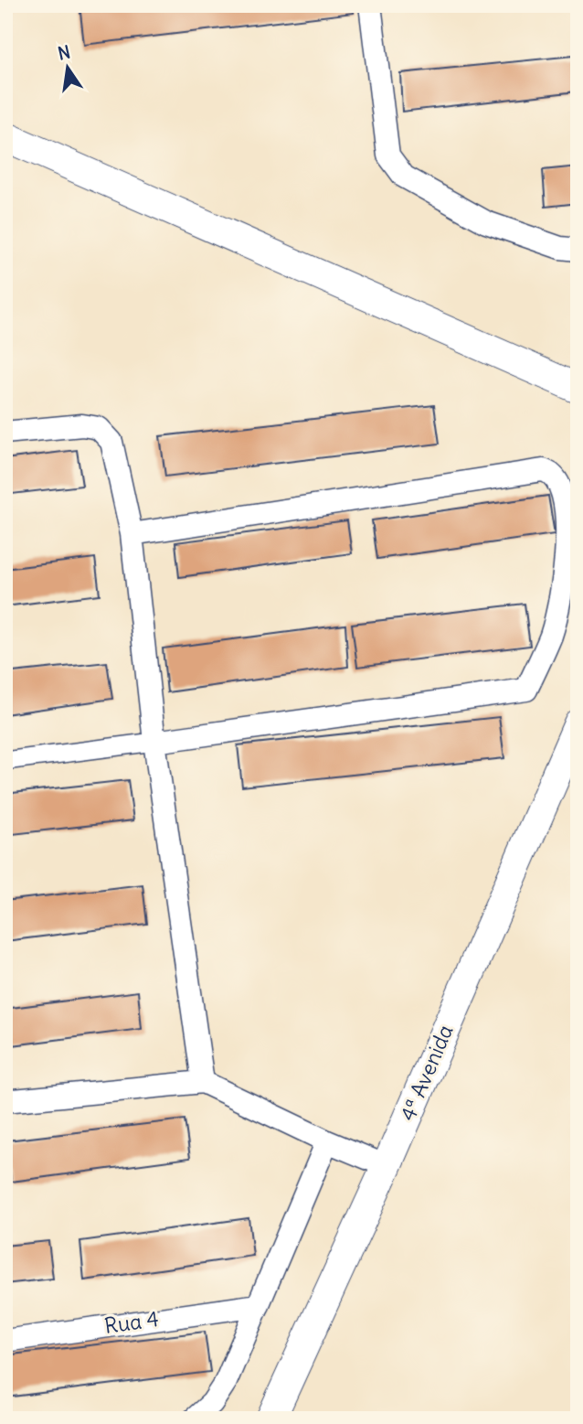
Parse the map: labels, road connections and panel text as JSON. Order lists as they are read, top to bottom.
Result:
{
  "streets": {
    "street": ["4ª Avenida", "Rua 4"]
  },
  "north": "top"
}
